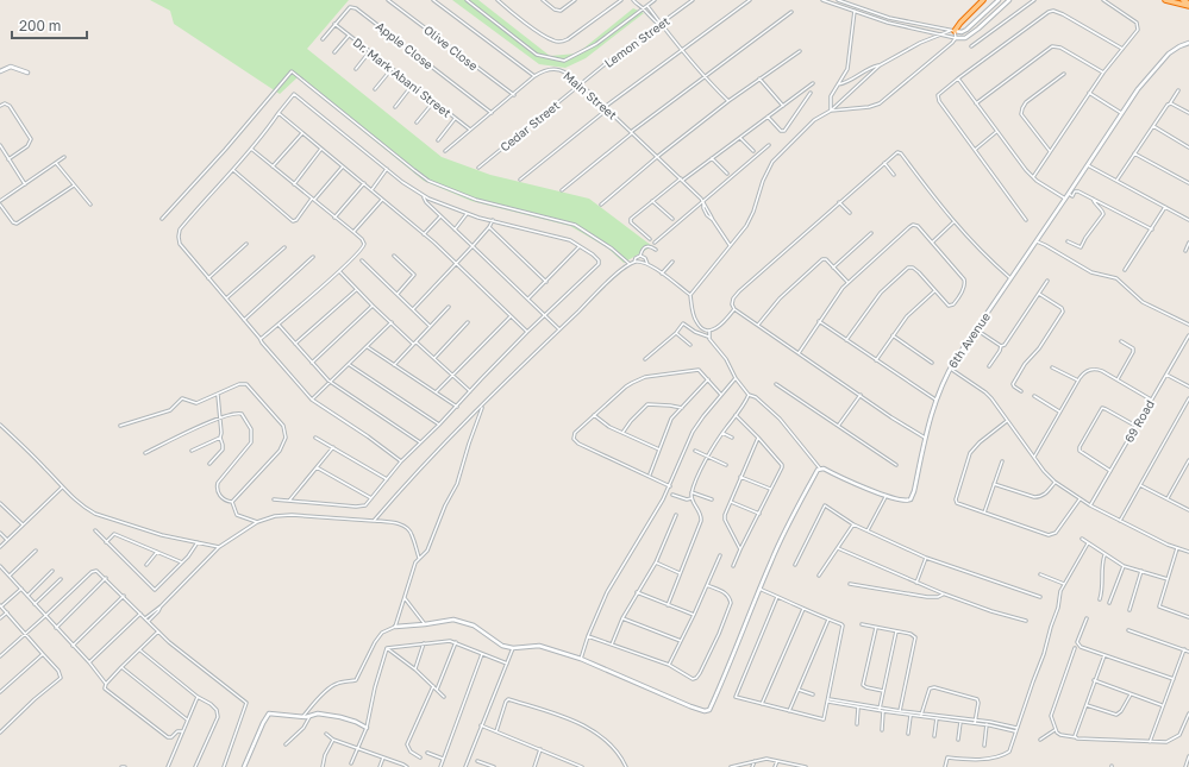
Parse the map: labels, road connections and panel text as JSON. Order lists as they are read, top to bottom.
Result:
{
  "streets": {
    "street": [
      "Lemon Street",
      "Apple Close",
      "Olive Close",
      "Dr. Mark Abani Street",
      "Main Street",
      "Cedar Street",
      "6th Avenue",
      "69 Road"
    ]
  },
  "crossings": [
    ["Lemon Street", "Main Street"],
    ["Lemon Street", "Cedar Street"],
    ["Apple Close", "Dr. Mark Abani Street"],
    ["Apple Close", "Main Street"],
    ["Olive Close", "Main Street"],
    ["Dr. Mark Abani Street", "Main Street"],
    ["Main Street", "Cedar Street"]
  ],
  "scale_bar": "200 m"
}
